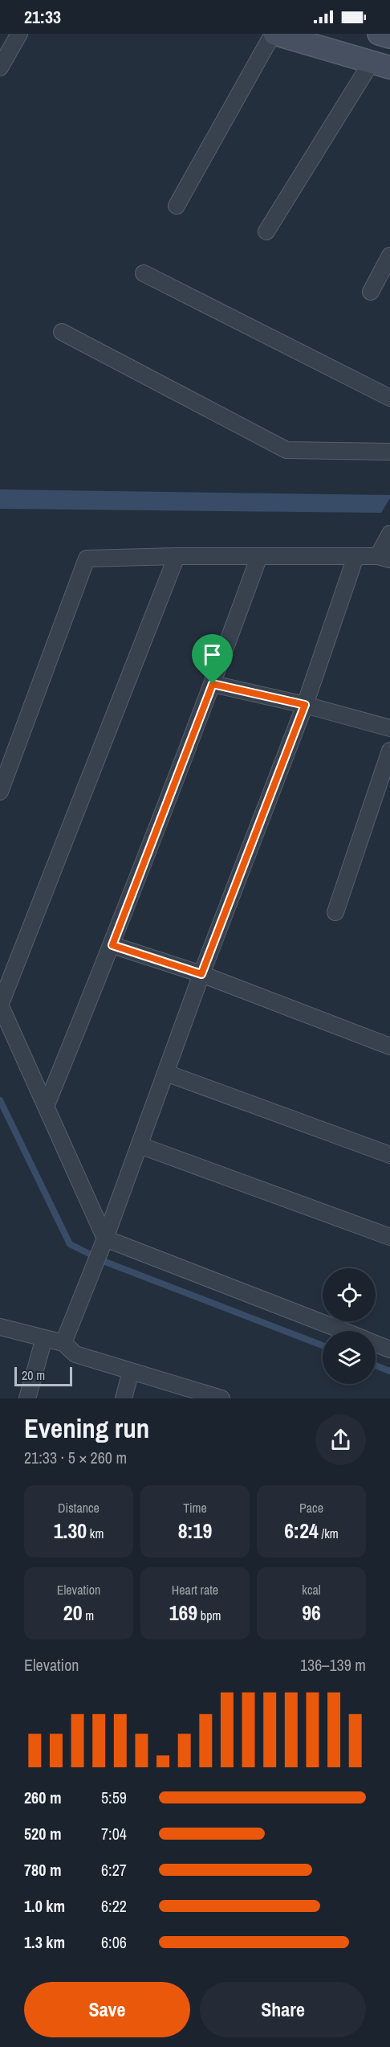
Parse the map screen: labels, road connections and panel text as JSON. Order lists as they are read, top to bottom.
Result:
{
  "scale_bar": "20 m",
  "page": {
    "status": "21:33",
    "scale": "20 m",
    "heading": ["Evening run", "21:33 · 5 × 260 m"],
    "stats": [
      ["Distance", "1.30 km"],
      ["Time", "8:19"],
      ["Pace", "6:24 /km"],
      ["Elevation", "20 m"],
      ["Heart rate", "169 bpm"],
      ["kcal", "96"]
    ],
    "chart": ["Elevation", "136–139 m"],
    "list": [
      {
        "name": "260 m",
        "note": "5:59"
      },
      {
        "name": "520 m",
        "note": "7:04"
      },
      {
        "name": "780 m",
        "note": "6:27"
      },
      {
        "name": "1.0 km",
        "note": "6:22"
      },
      {
        "name": "1.3 km",
        "note": "6:06"
      }
    ],
    "buttons": ["Save", "Share"]
  }
}
